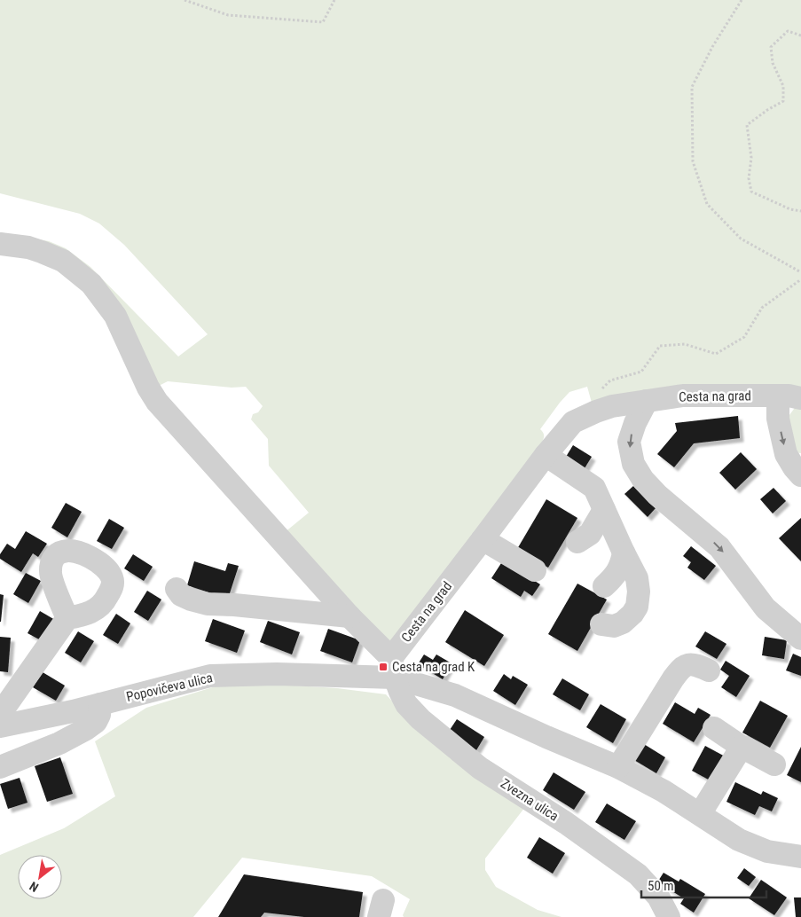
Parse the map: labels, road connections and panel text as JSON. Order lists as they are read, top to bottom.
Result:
{
  "streets": {
    "street": ["Cesta na grad", "Popovičeva ulica", "Zvezna ulica"]
  },
  "crossings": [
    ["Cesta na grad", "Popovičeva ulica"],
    ["Cesta na grad", "Zvezna ulica"],
    ["Popovičeva ulica", "Zvezna ulica"]
  ],
  "places": {
    "transit": ["Cesta na grad K"]
  },
  "scale_bar": "50 m",
  "north": "bottom left"
}
